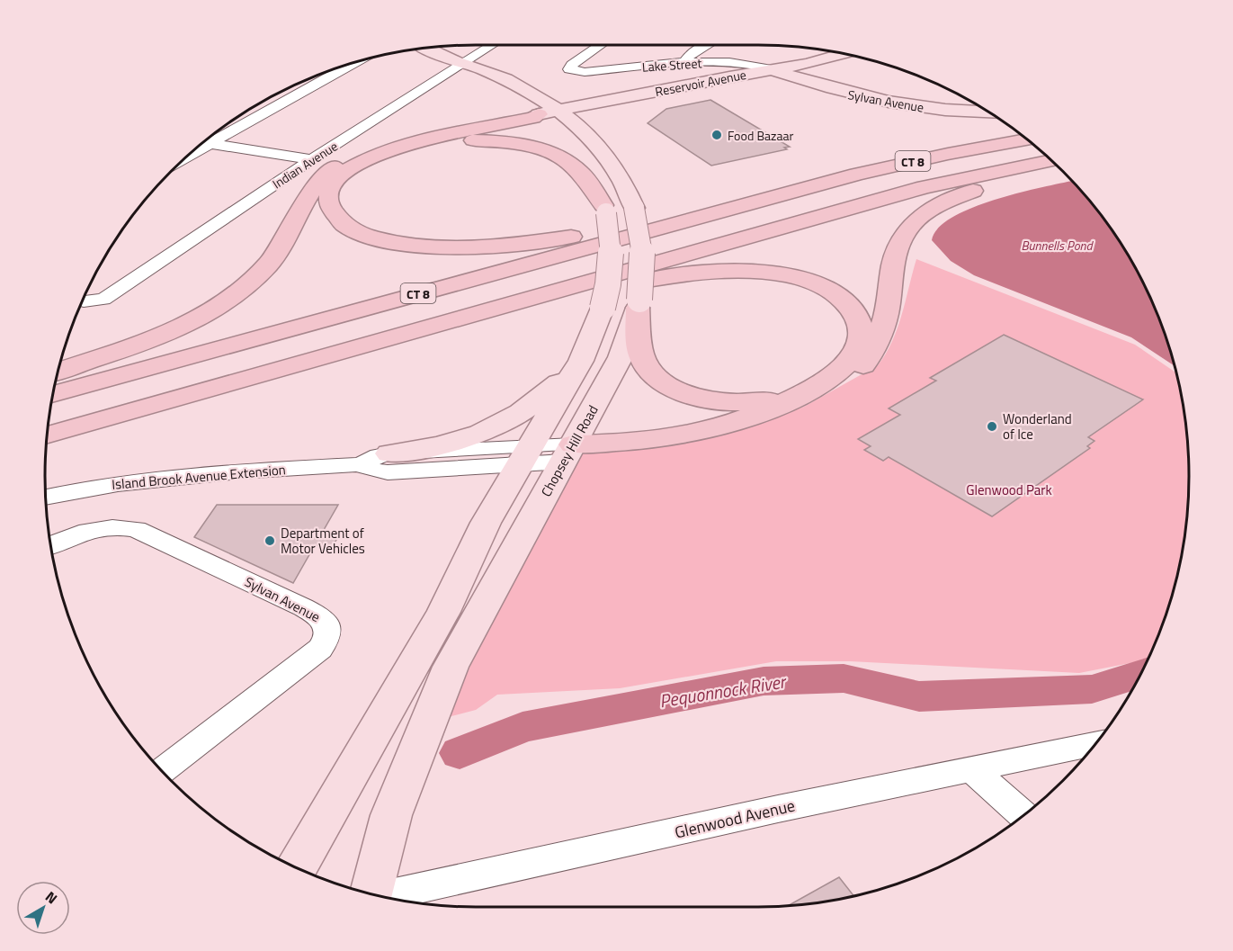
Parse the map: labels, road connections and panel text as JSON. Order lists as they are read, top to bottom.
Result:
{
  "streets": {
    "highway": ["CT 8"],
    "main road": ["Reservoir Avenue", "Sylvan Avenue", "Chopsey Hill Road"],
    "street": [
      "Lake Street",
      "Indian Avenue",
      "Island Brook Avenue Extension",
      "Glenwood Avenue"
    ]
  },
  "crossings": [
    ["Lake Street", "Reservoir Avenue"],
    ["Lake Street", "Sylvan Avenue"],
    ["Reservoir Avenue", "Sylvan Avenue"],
    ["Reservoir Avenue", "Chopsey Hill Road"],
    ["Indian Avenue", "Chopsey Hill Road"],
    ["Chopsey Hill Road", "Island Brook Avenue Extension"]
  ],
  "water": ["Bunnells Pond", "Pequonnock River"],
  "parks": ["Glenwood Park"],
  "places": ["Food Bazaar", "Wonderland of Ice", "Department of Motor Vehicles"],
  "north": "top right"
}
